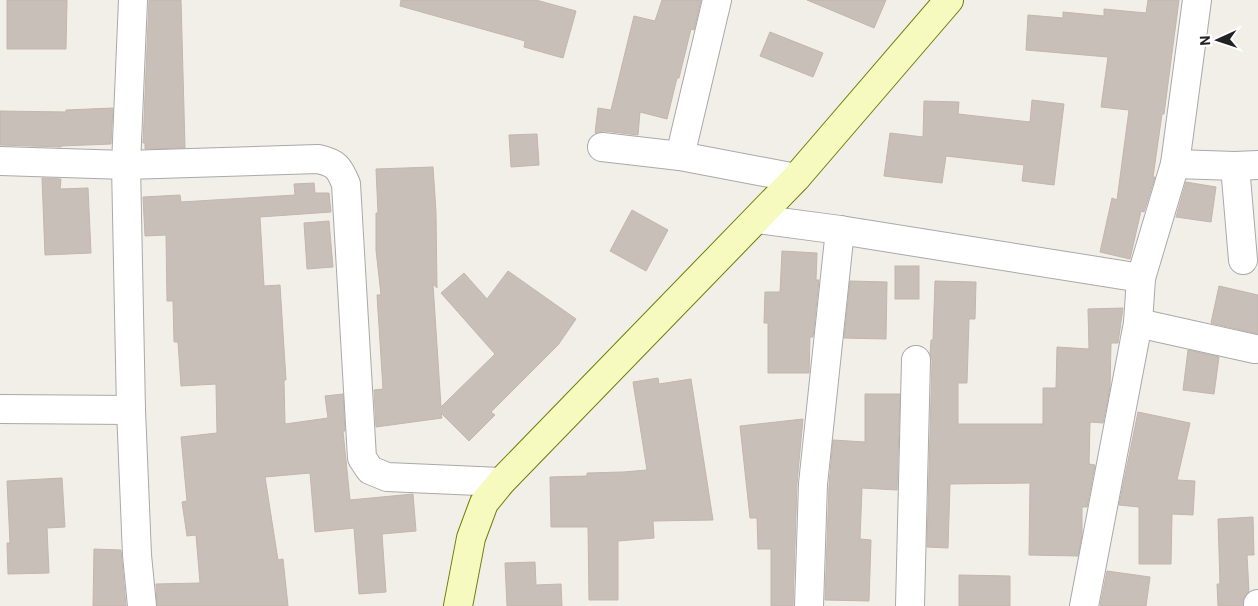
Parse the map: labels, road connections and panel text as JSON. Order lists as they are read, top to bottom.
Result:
{
  "north": "left"
}
